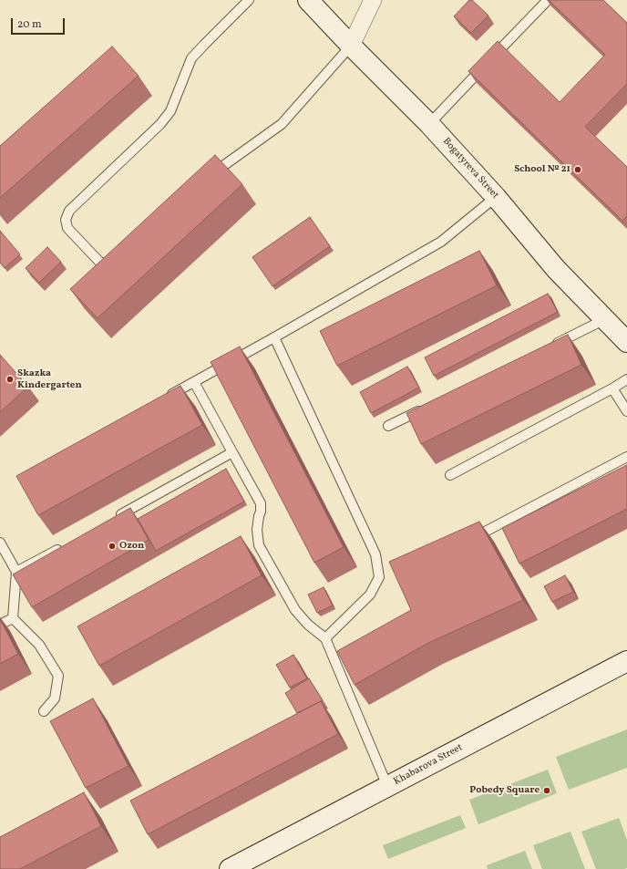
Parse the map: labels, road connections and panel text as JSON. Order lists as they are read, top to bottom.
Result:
{
  "streets": {
    "main road": ["Bogatyreva Street", "Khabarova Street"]
  },
  "places": [
    "School № 21",
    "Skazka Kindergarten",
    "Ozon",
    "Pobedy Square"
  ],
  "scale_bar": "20 m"
}
